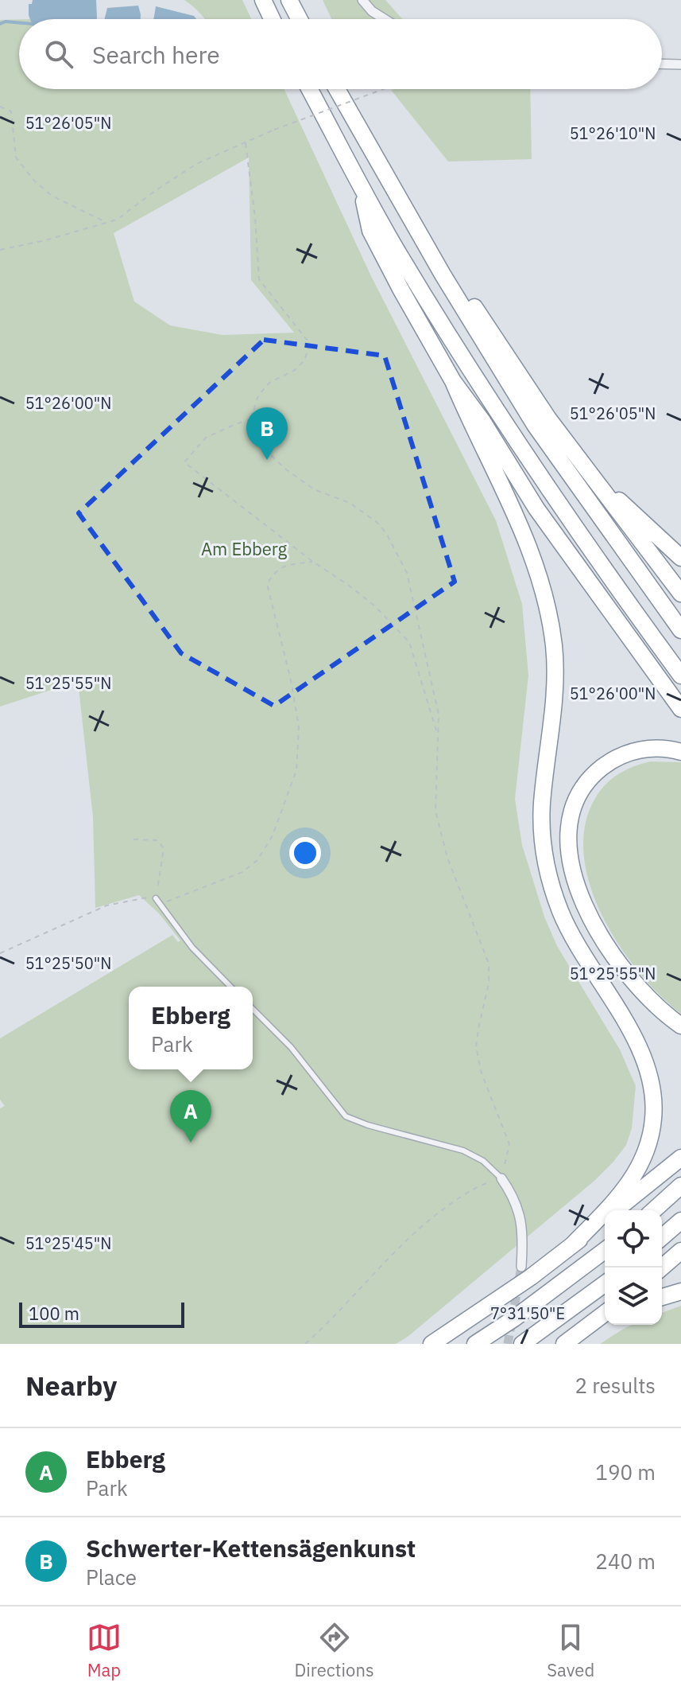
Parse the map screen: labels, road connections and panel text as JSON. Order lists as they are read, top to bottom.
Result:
{
  "parks": ["Am Ebberg"],
  "scale_bar": "100 m",
  "page": {
    "search": "Search here",
    "pins": ["B", "A"],
    "popup": ["Ebberg", "Park"],
    "scale": "100 m",
    "heading": ["Nearby", "2 results"],
    "list": [
      {
        "mark": "A",
        "name": "Ebberg",
        "note": "Park",
        "value": "190 m"
      },
      {
        "mark": "B",
        "name": "Schwerter-Kettensägenkunst",
        "note": "Place",
        "value": "240 m"
      }
    ],
    "nav": ["Map", "Directions", "Saved"]
  },
  "coordinates": [
    "51°26'05\"N",
    "51°26'10\"N",
    "51°26'00\"N",
    "51°25'55\"N",
    "51°25'50\"N",
    "51°25'45\"N",
    "7°31'50\"E"
  ]
}
